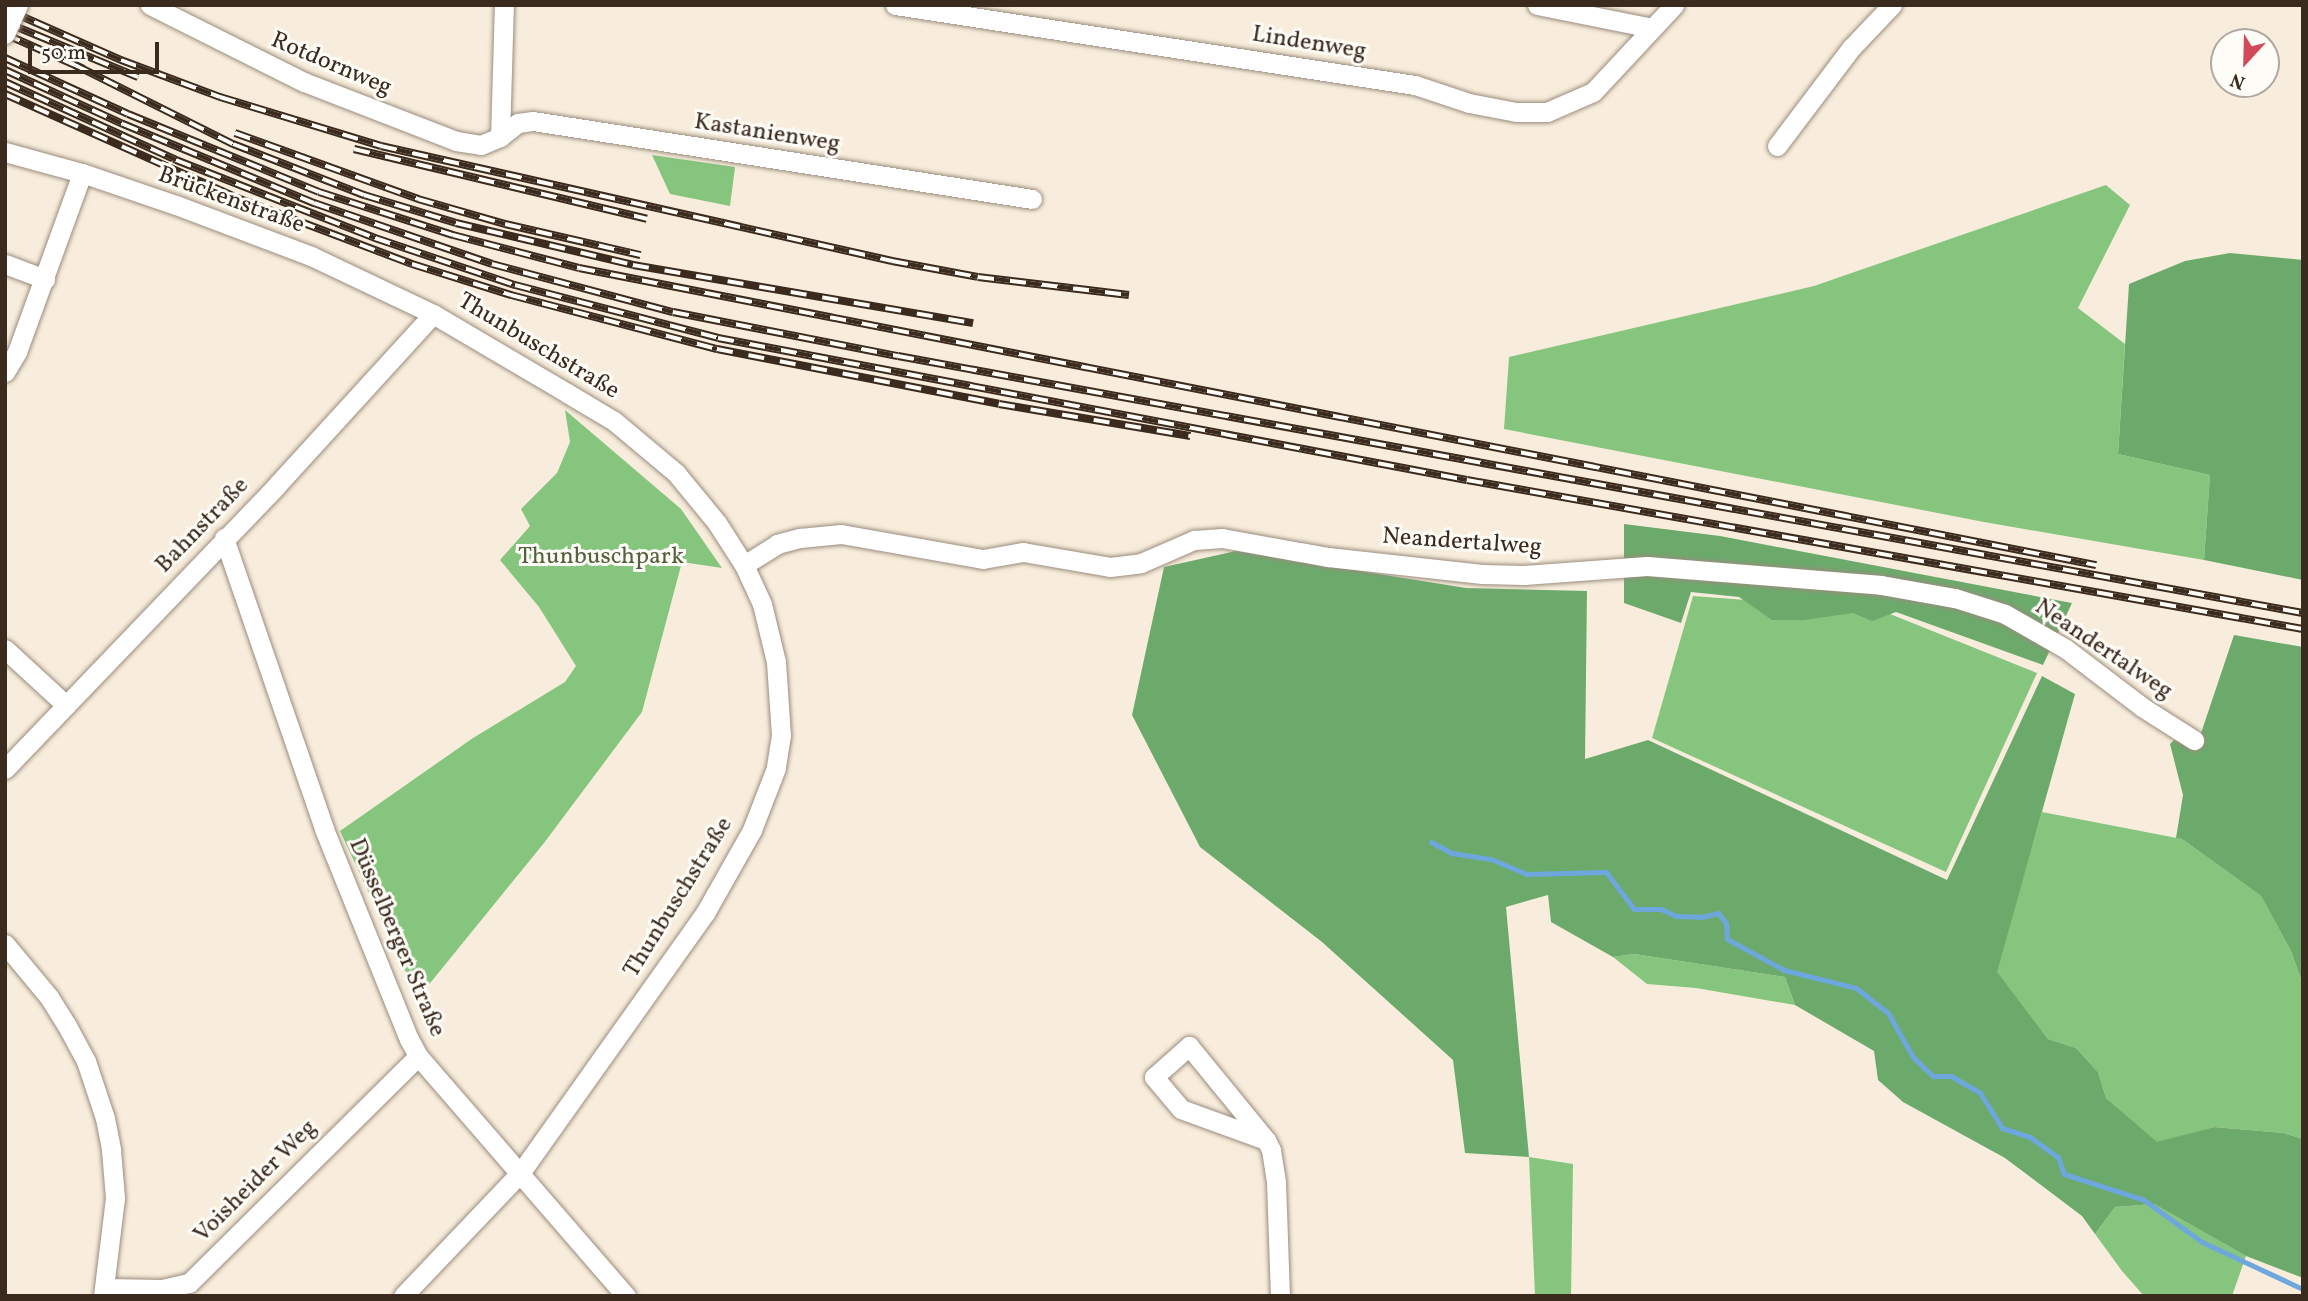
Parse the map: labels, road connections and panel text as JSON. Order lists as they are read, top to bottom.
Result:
{
  "streets": {
    "street": [
      "Lindenweg",
      "Rotdornweg",
      "Kastanienweg",
      "Brückenstraße",
      "Thunbuschstraße",
      "Bahnstraße",
      "Neandertalweg",
      "Düsselberger Straße",
      "Voisheider Weg"
    ]
  },
  "crossings": [
    ["Rotdornweg", "Kastanienweg"],
    ["Brückenstraße", "Thunbuschstraße"],
    ["Brückenstraße", "Bahnstraße"],
    ["Thunbuschstraße", "Bahnstraße"],
    ["Thunbuschstraße", "Neandertalweg"],
    ["Thunbuschstraße", "Düsselberger Straße"],
    ["Bahnstraße", "Düsselberger Straße"],
    ["Düsselberger Straße", "Voisheider Weg"]
  ],
  "parks": ["Thunbuschpark"],
  "scale_bar": "50 m",
  "north": "bottom"
}
